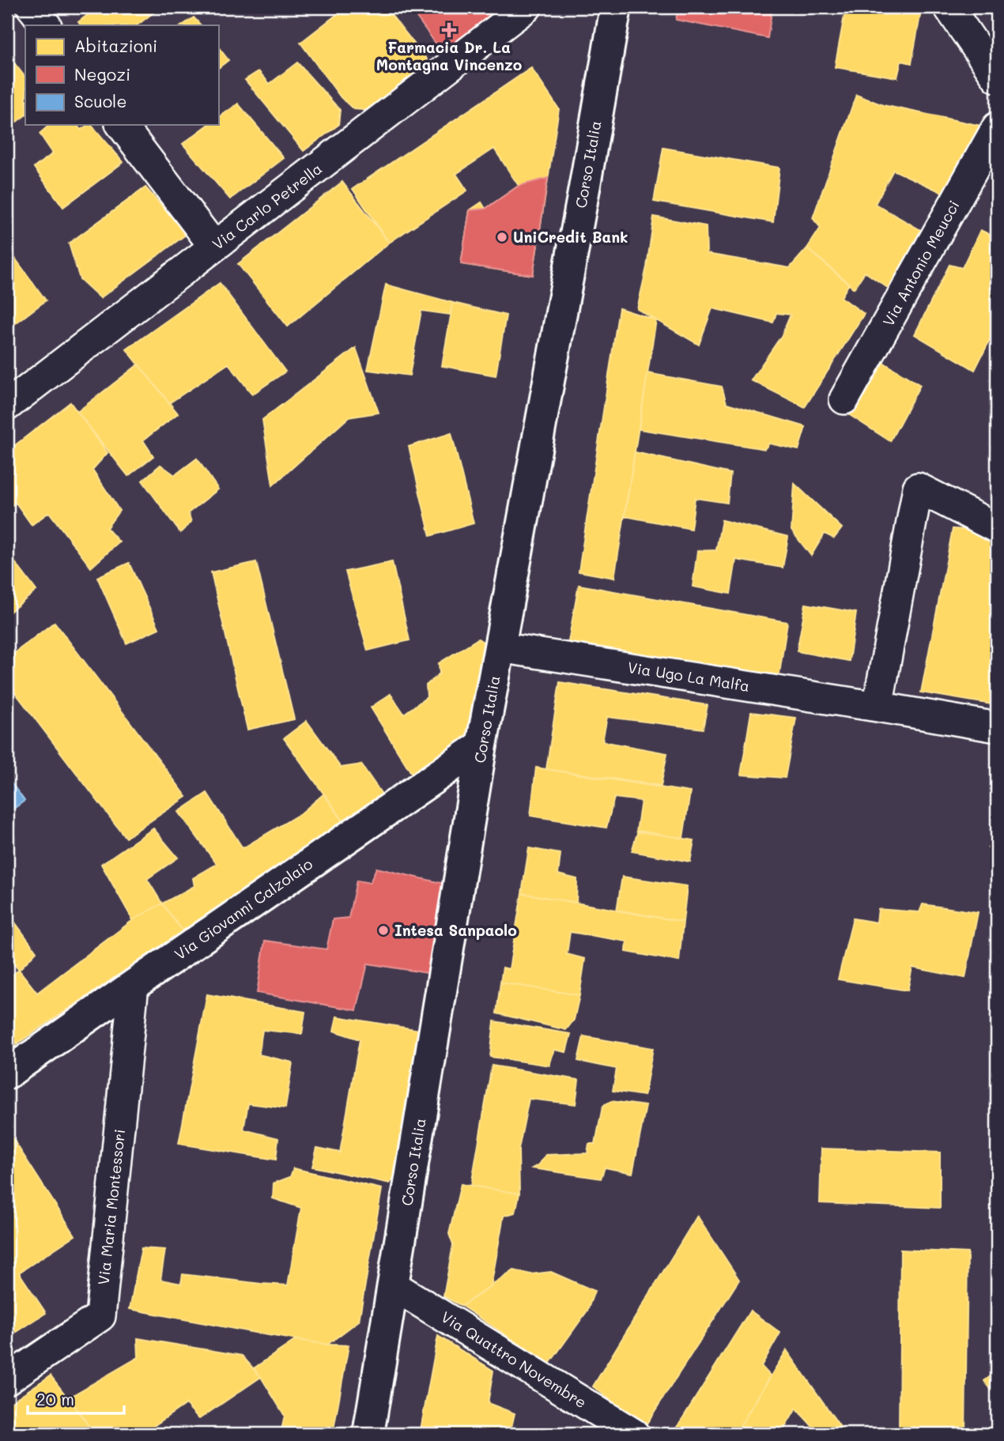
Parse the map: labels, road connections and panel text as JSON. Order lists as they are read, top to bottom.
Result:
{
  "streets": {
    "main road": ["Corso Italia", "Via Giovanni Calzolaio"],
    "street": [
      "Via Carlo Petrella",
      "Via Antonio Meucci",
      "Via Ugo La Malfa",
      "Via Maria Montessori",
      "Via Quattro Novembre"
    ]
  },
  "crossings": [
    ["Corso Italia", "Via Ugo La Malfa"],
    ["Corso Italia", "Via Giovanni Calzolaio"],
    ["Corso Italia", "Via Quattro Novembre"],
    ["Via Giovanni Calzolaio", "Via Maria Montessori"]
  ],
  "places": {
    "health": ["Farmacia Dr. La Montagna Vincenzo"],
    "other": ["UniCredit Bank", "Intesa Sanpaolo"]
  },
  "legend": ["Abitazioni", "Negozi", "Scuole"],
  "scale_bar": "20 m"
}
